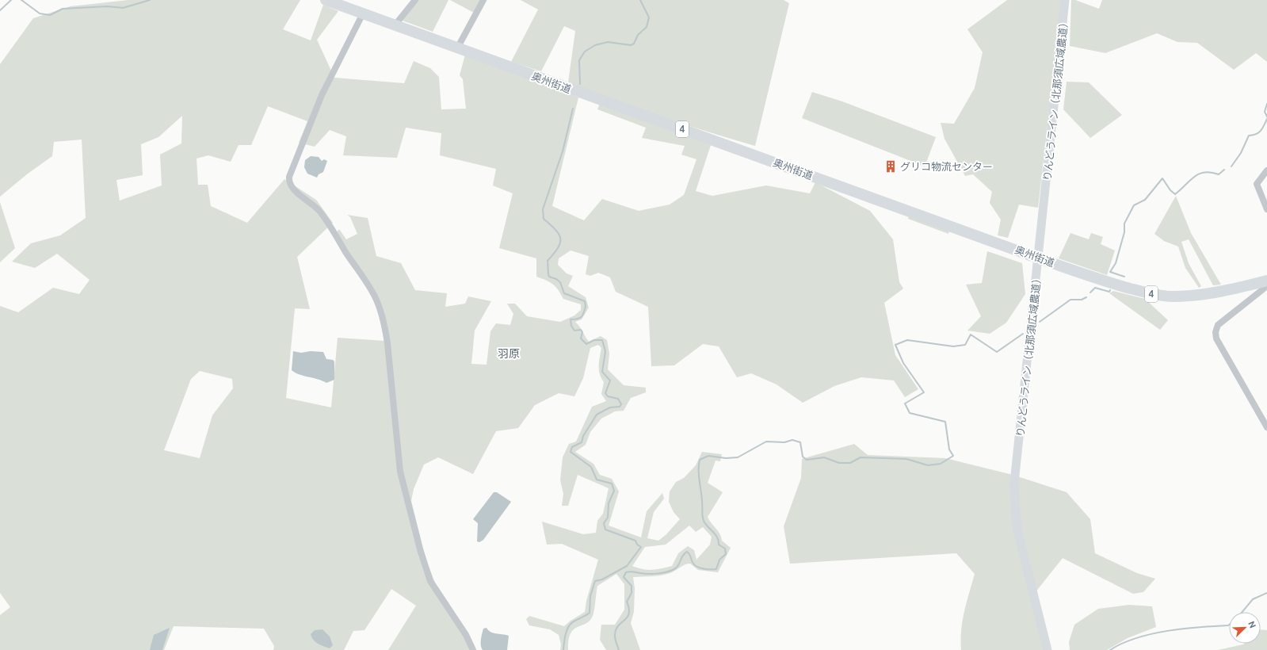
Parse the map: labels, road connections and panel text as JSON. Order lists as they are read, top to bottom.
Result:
{
  "streets": {
    "highway": ["奥州街道", "4"],
    "street": ["りんどうライン（北那須広域農道）"]
  },
  "crossings": [
    ["奥州街道", "りんどうライン（北那須広域農道）"]
  ],
  "districts": ["羽原"],
  "places": {
    "building": ["グリコ物流センター"]
  },
  "north": "top right"
}
